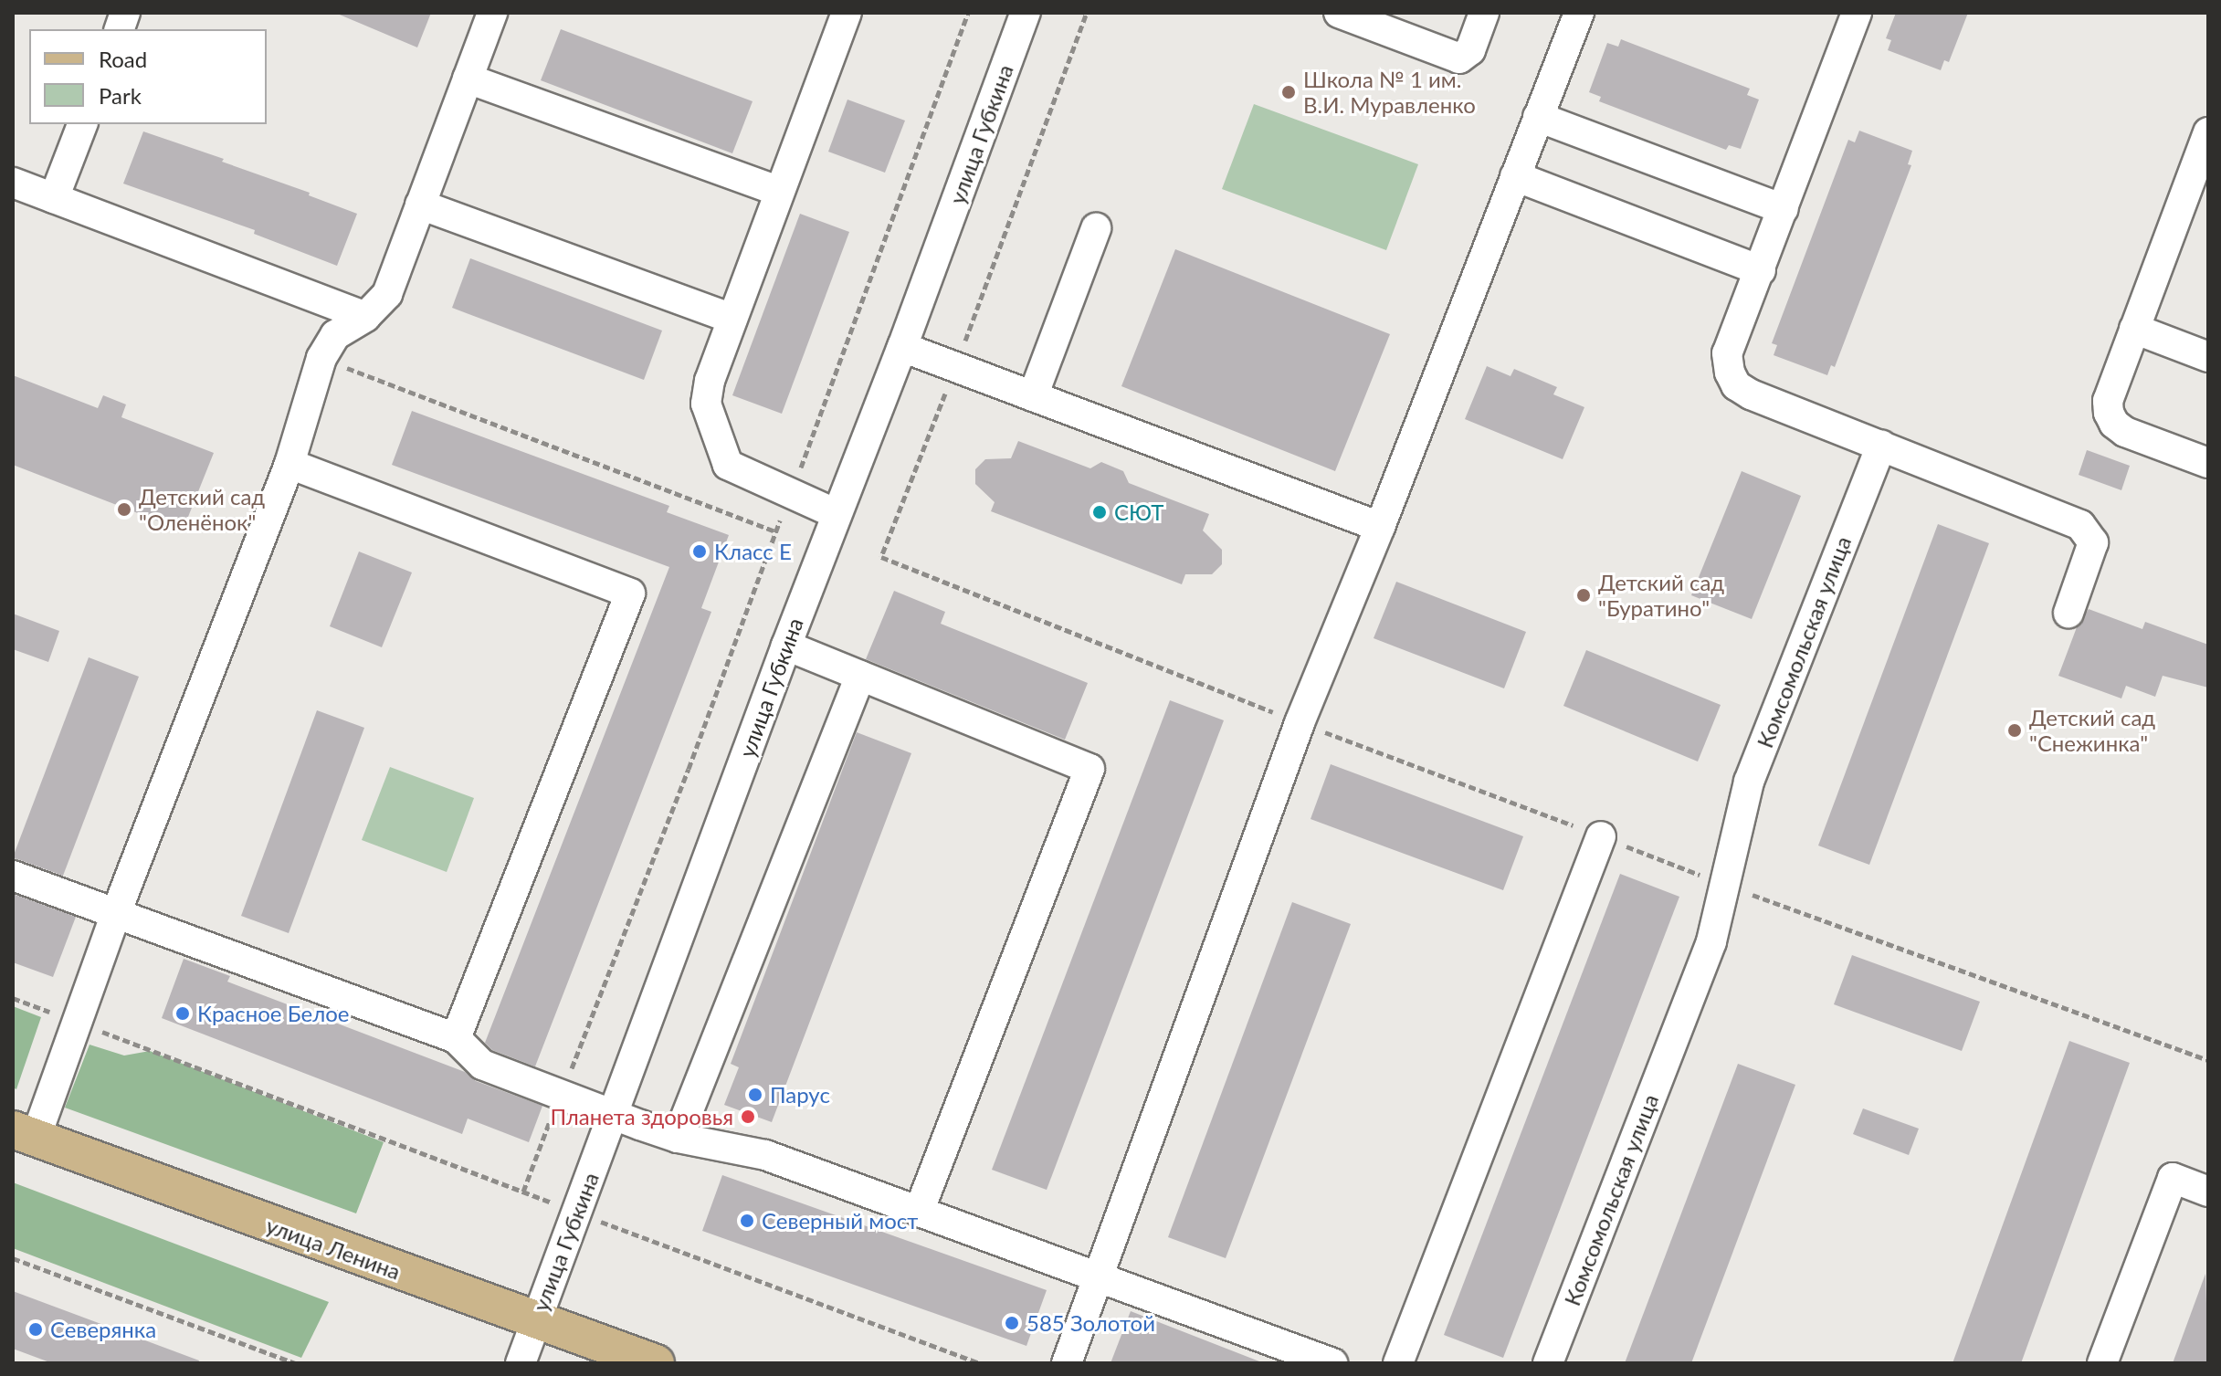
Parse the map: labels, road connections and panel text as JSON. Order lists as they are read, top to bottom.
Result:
{
  "streets": {
    "main road": ["улица Ленина"],
    "street": ["улица Губкина", "Комсомольская улица"]
  },
  "crossings": [
    ["улица Губкина", "улица Ленина"]
  ],
  "places": [
    "Школа № 1 им. В.И. Муравленко",
    "Детский сад \"Оленёнок\"",
    "СЮТ",
    "Класс Е",
    "Детский сад \"Буратино\"",
    "Детский сад \"Снежинка\"",
    "Красное Белое",
    "Парус",
    "Планета здоровья",
    "Северный мост",
    "585 Золотой",
    "Северянка"
  ],
  "legend": ["Road", "Park"]
}
